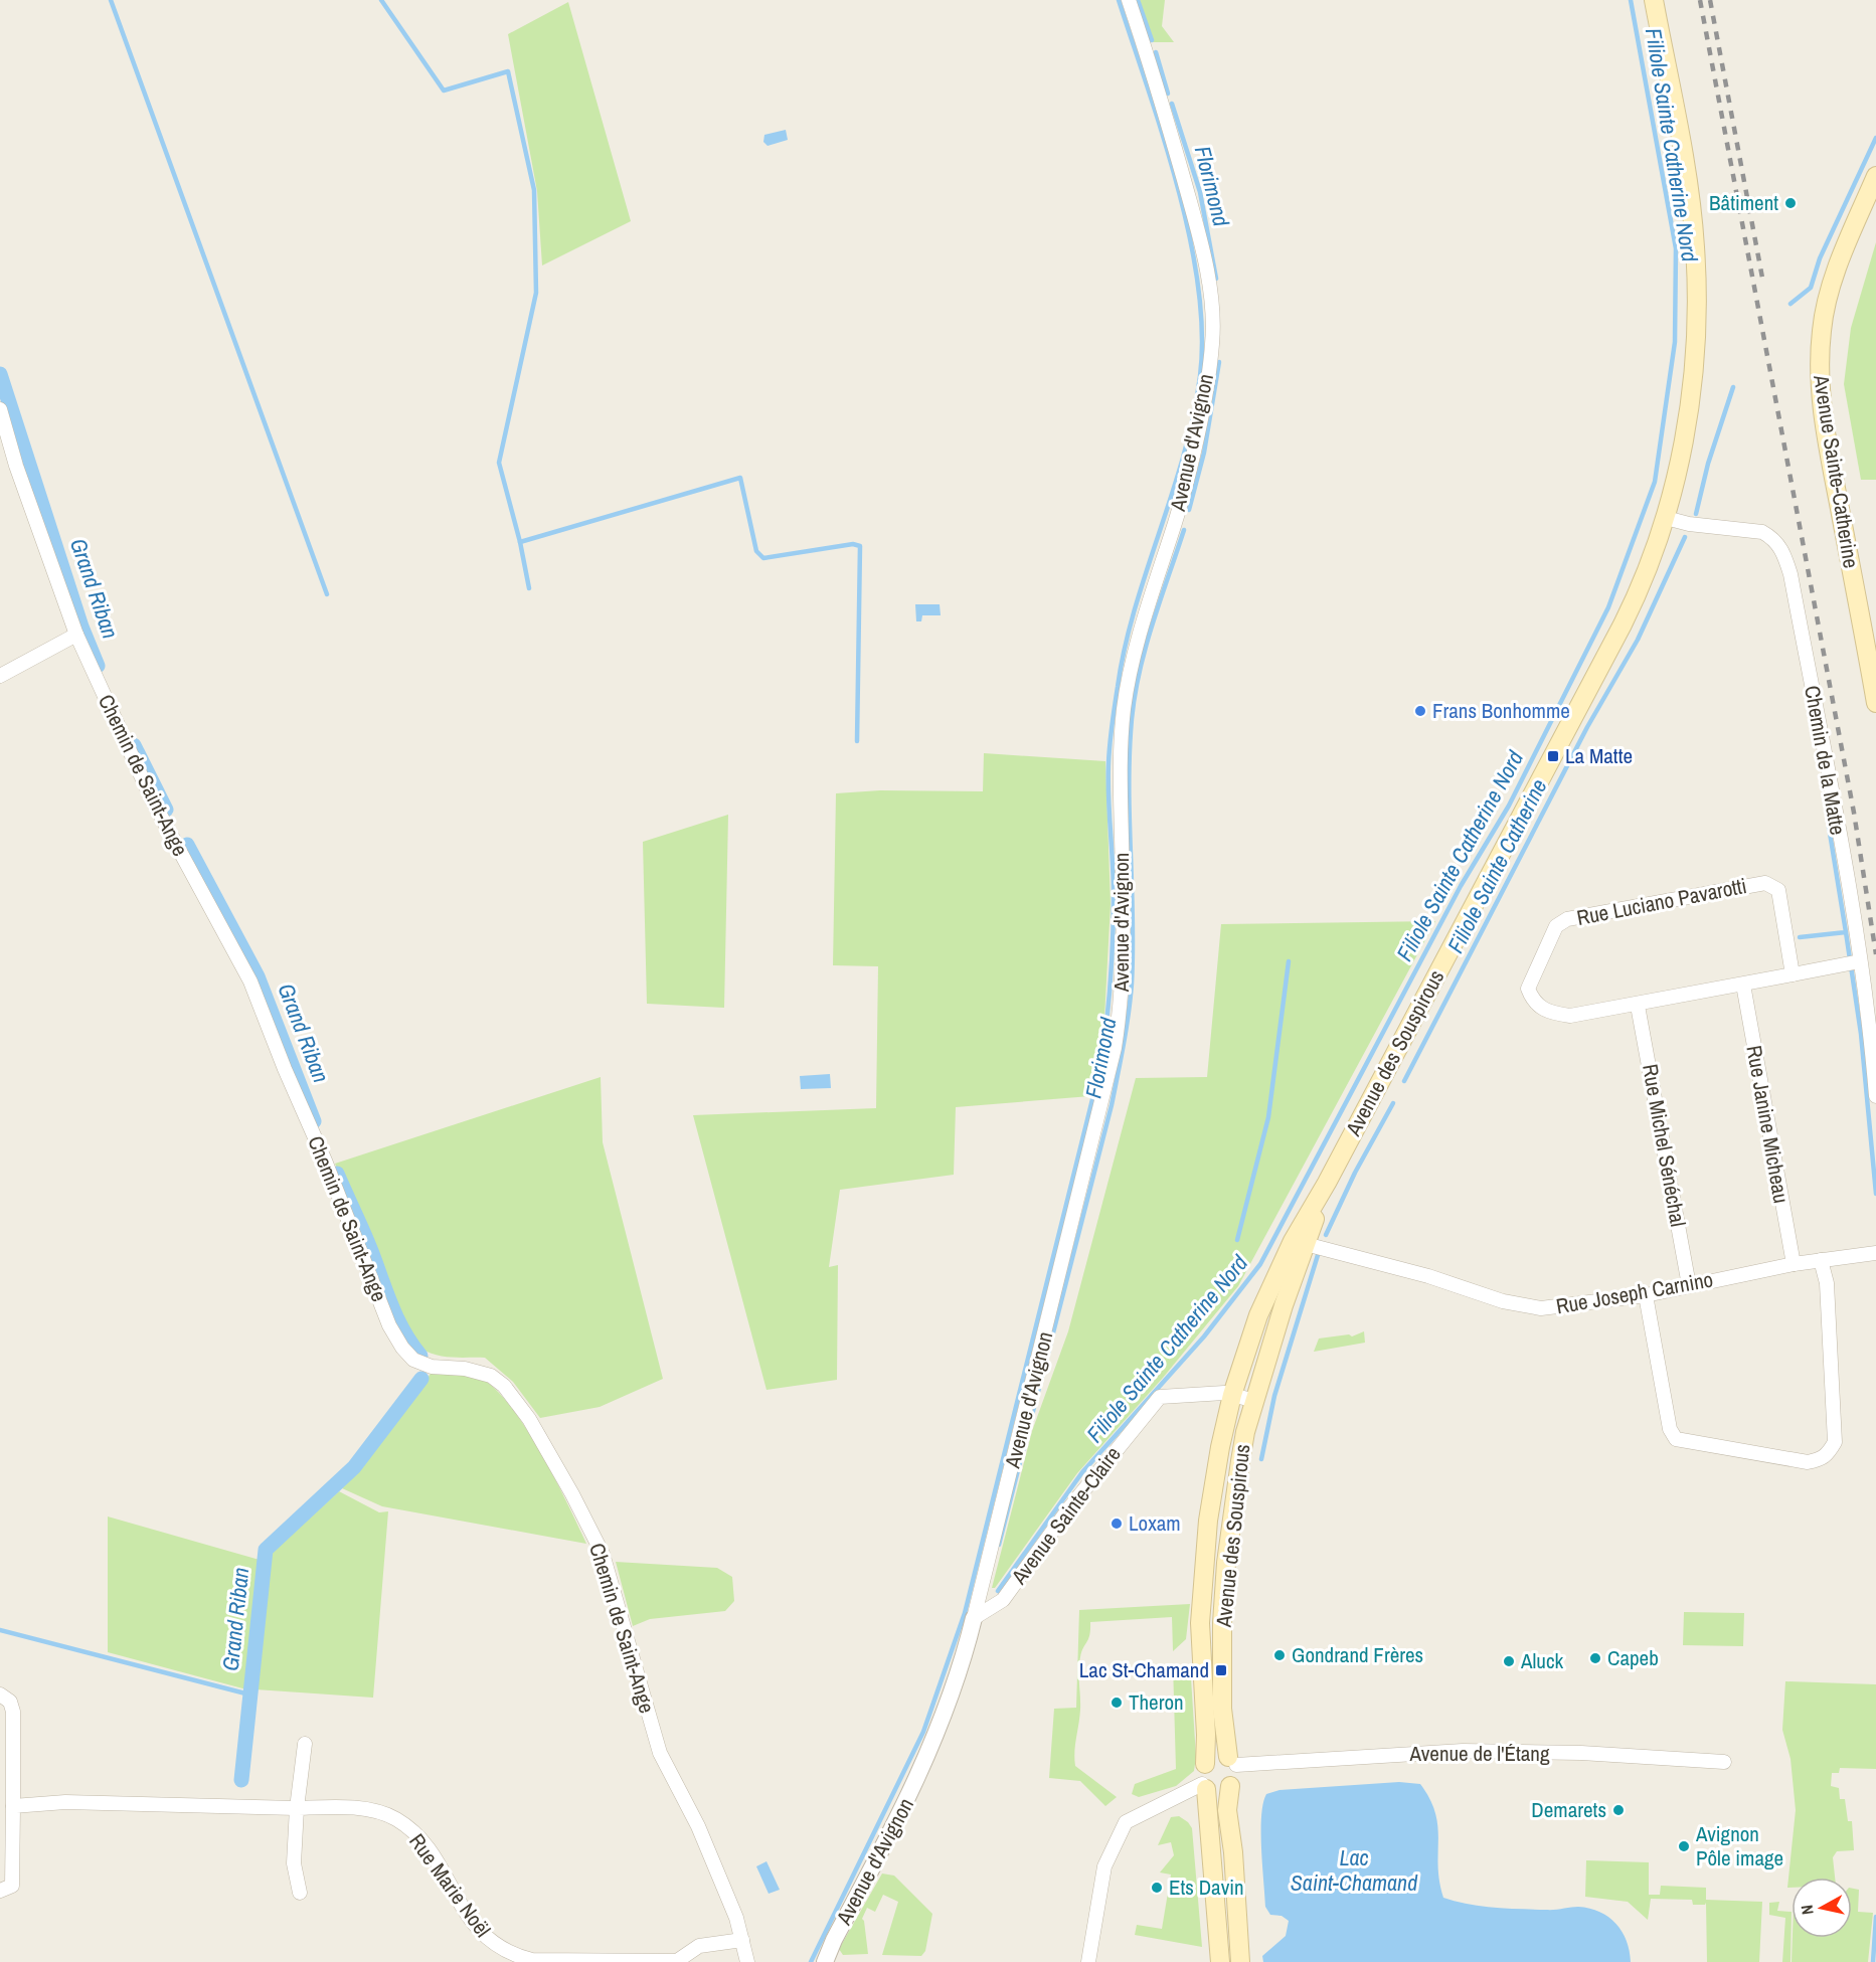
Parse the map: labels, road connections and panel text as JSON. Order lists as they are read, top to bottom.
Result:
{
  "streets": {
    "main road": ["Avenue Sainte-Catherine", "Avenue des Souspirous"],
    "street": [
      "Avenue d'Avignon",
      "Chemin de la Matte",
      "Chemin de Saint-Ange",
      "Rue Luciano Pavarotti",
      "Rue Janine Micheau",
      "Rue Michel Sénéchal",
      "Rue Joseph Carnino",
      "Avenue Sainte-Claire",
      "Avenue de l'Étang",
      "Rue Marie Noël"
    ]
  },
  "crossings": [
    ["Avenue d'Avignon", "Avenue Sainte-Claire"],
    ["Chemin de la Matte", "Rue Luciano Pavarotti"],
    ["Chemin de la Matte", "Avenue des Souspirous"],
    ["Chemin de Saint-Ange", "Rue Marie Noël"],
    ["Rue Luciano Pavarotti", "Rue Janine Micheau"],
    ["Rue Luciano Pavarotti", "Rue Michel Sénéchal"],
    ["Avenue des Souspirous", "Rue Joseph Carnino"],
    ["Avenue des Souspirous", "Avenue Sainte-Claire"],
    ["Avenue des Souspirous", "Avenue de l'Étang"],
    ["Rue Janine Micheau", "Rue Joseph Carnino"],
    ["Rue Michel Sénéchal", "Rue Joseph Carnino"]
  ],
  "water": [
    "Filiole Sainte Catherine Nord",
    "Florimond",
    "Grand Riban",
    "Filiole Sainte Catherine",
    "Lac Saint-Chamand"
  ],
  "places": {
    "other": [
      "Bâtiment",
      "Frans Bonhomme",
      "Loxam",
      "Gondrand Frères",
      "Capeb",
      "Aluck",
      "Theron",
      "Demarets",
      "Avignon Pôle image",
      "Ets Davin"
    ],
    "transit": ["La Matte", "Lac St-Chamand"]
  },
  "north": "left"
}
